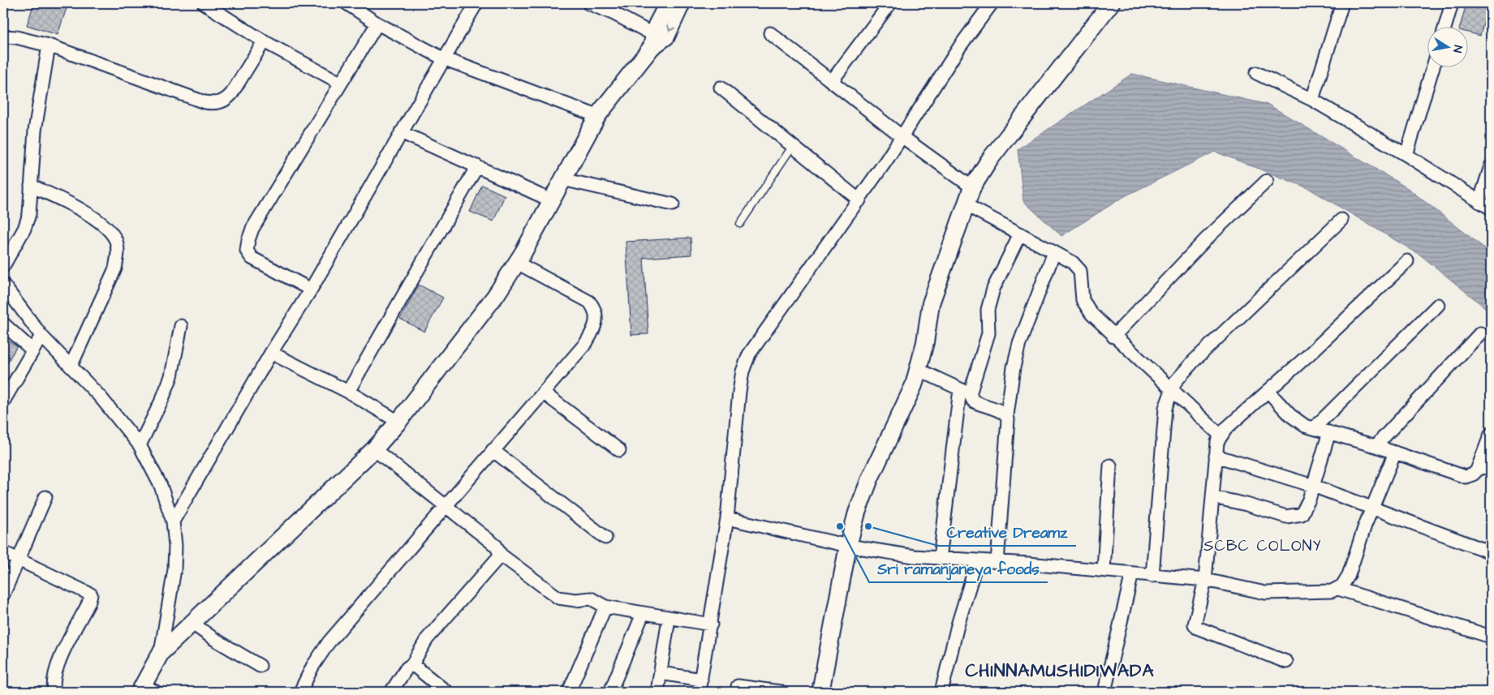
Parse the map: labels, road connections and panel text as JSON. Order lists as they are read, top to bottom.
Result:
{
  "districts": ["SCBC COLONY", "CHINNAMUSHIDIWADA"],
  "places": ["Sri ramanjaneya foods", "Creative Dreamz"],
  "north": "right"
}
